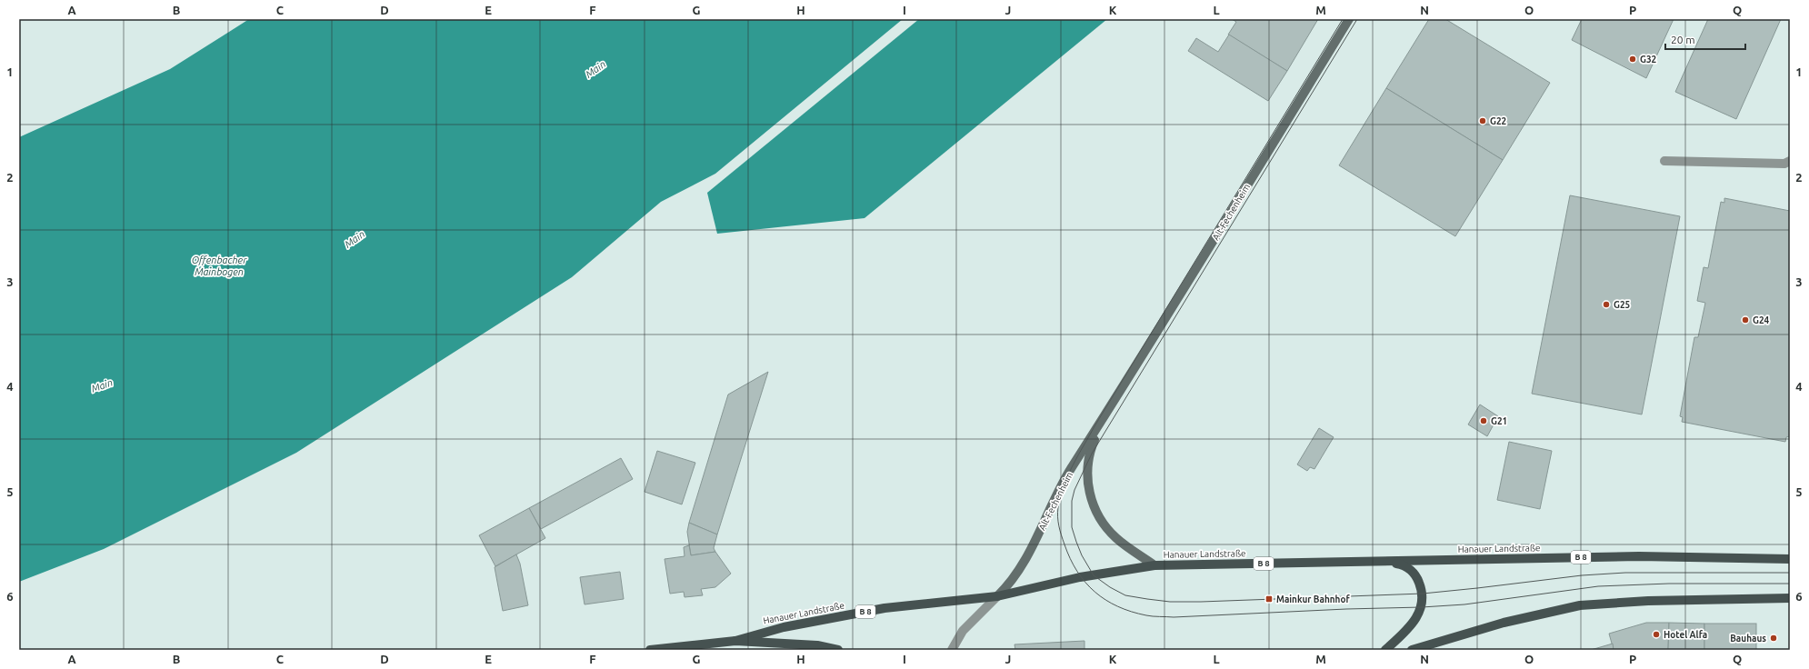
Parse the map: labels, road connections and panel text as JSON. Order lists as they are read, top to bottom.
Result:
{
  "streets": {
    "main road": ["Hanauer Landstraße", "B 8"],
    "street": ["Alt-Fechenheim"]
  },
  "crossings": [
    ["Alt-Fechenheim", "Hanauer Landstraße"]
  ],
  "water": ["Main", "Offenbacher Mainbogen"],
  "places": {
    "other": [
      "G32",
      "G22",
      "G25",
      "G24",
      "G21",
      "Hotel Alfa",
      "Bauhaus"
    ],
    "transit": ["Mainkur Bahnhof"]
  },
  "scale_bar": "20 m",
  "grid": {
    "columns": [
      "A",
      "B",
      "C",
      "D",
      "E",
      "F",
      "G",
      "H",
      "I",
      "J",
      "K",
      "L",
      "M",
      "N",
      "O",
      "P",
      "Q"
    ],
    "rows": [
      "1",
      "2",
      "3",
      "4",
      "5",
      "6"
    ]
  }
}
